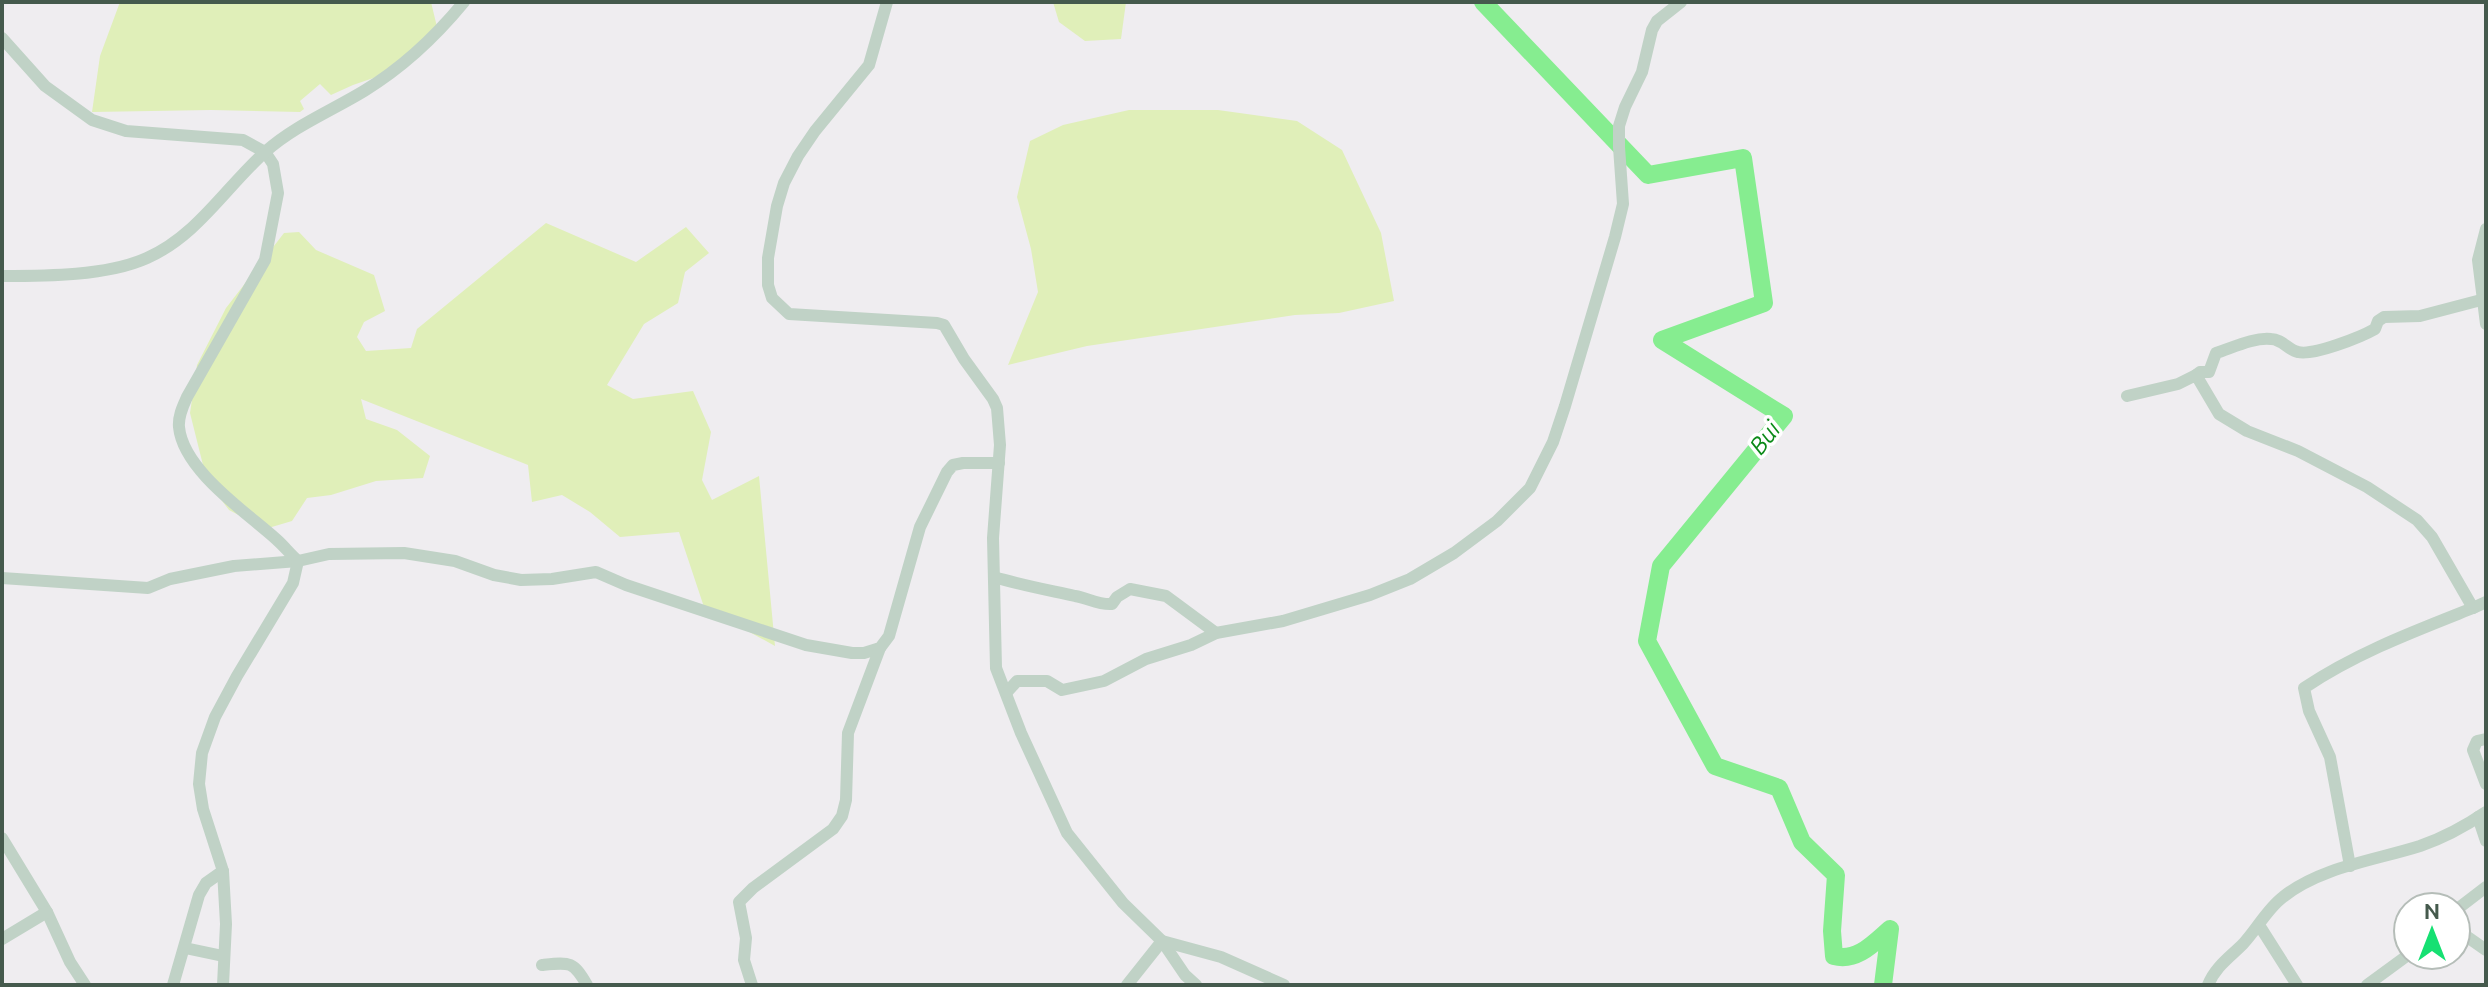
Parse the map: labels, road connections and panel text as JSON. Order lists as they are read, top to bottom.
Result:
{
  "water": ["Bui"],
  "north": "top"
}
